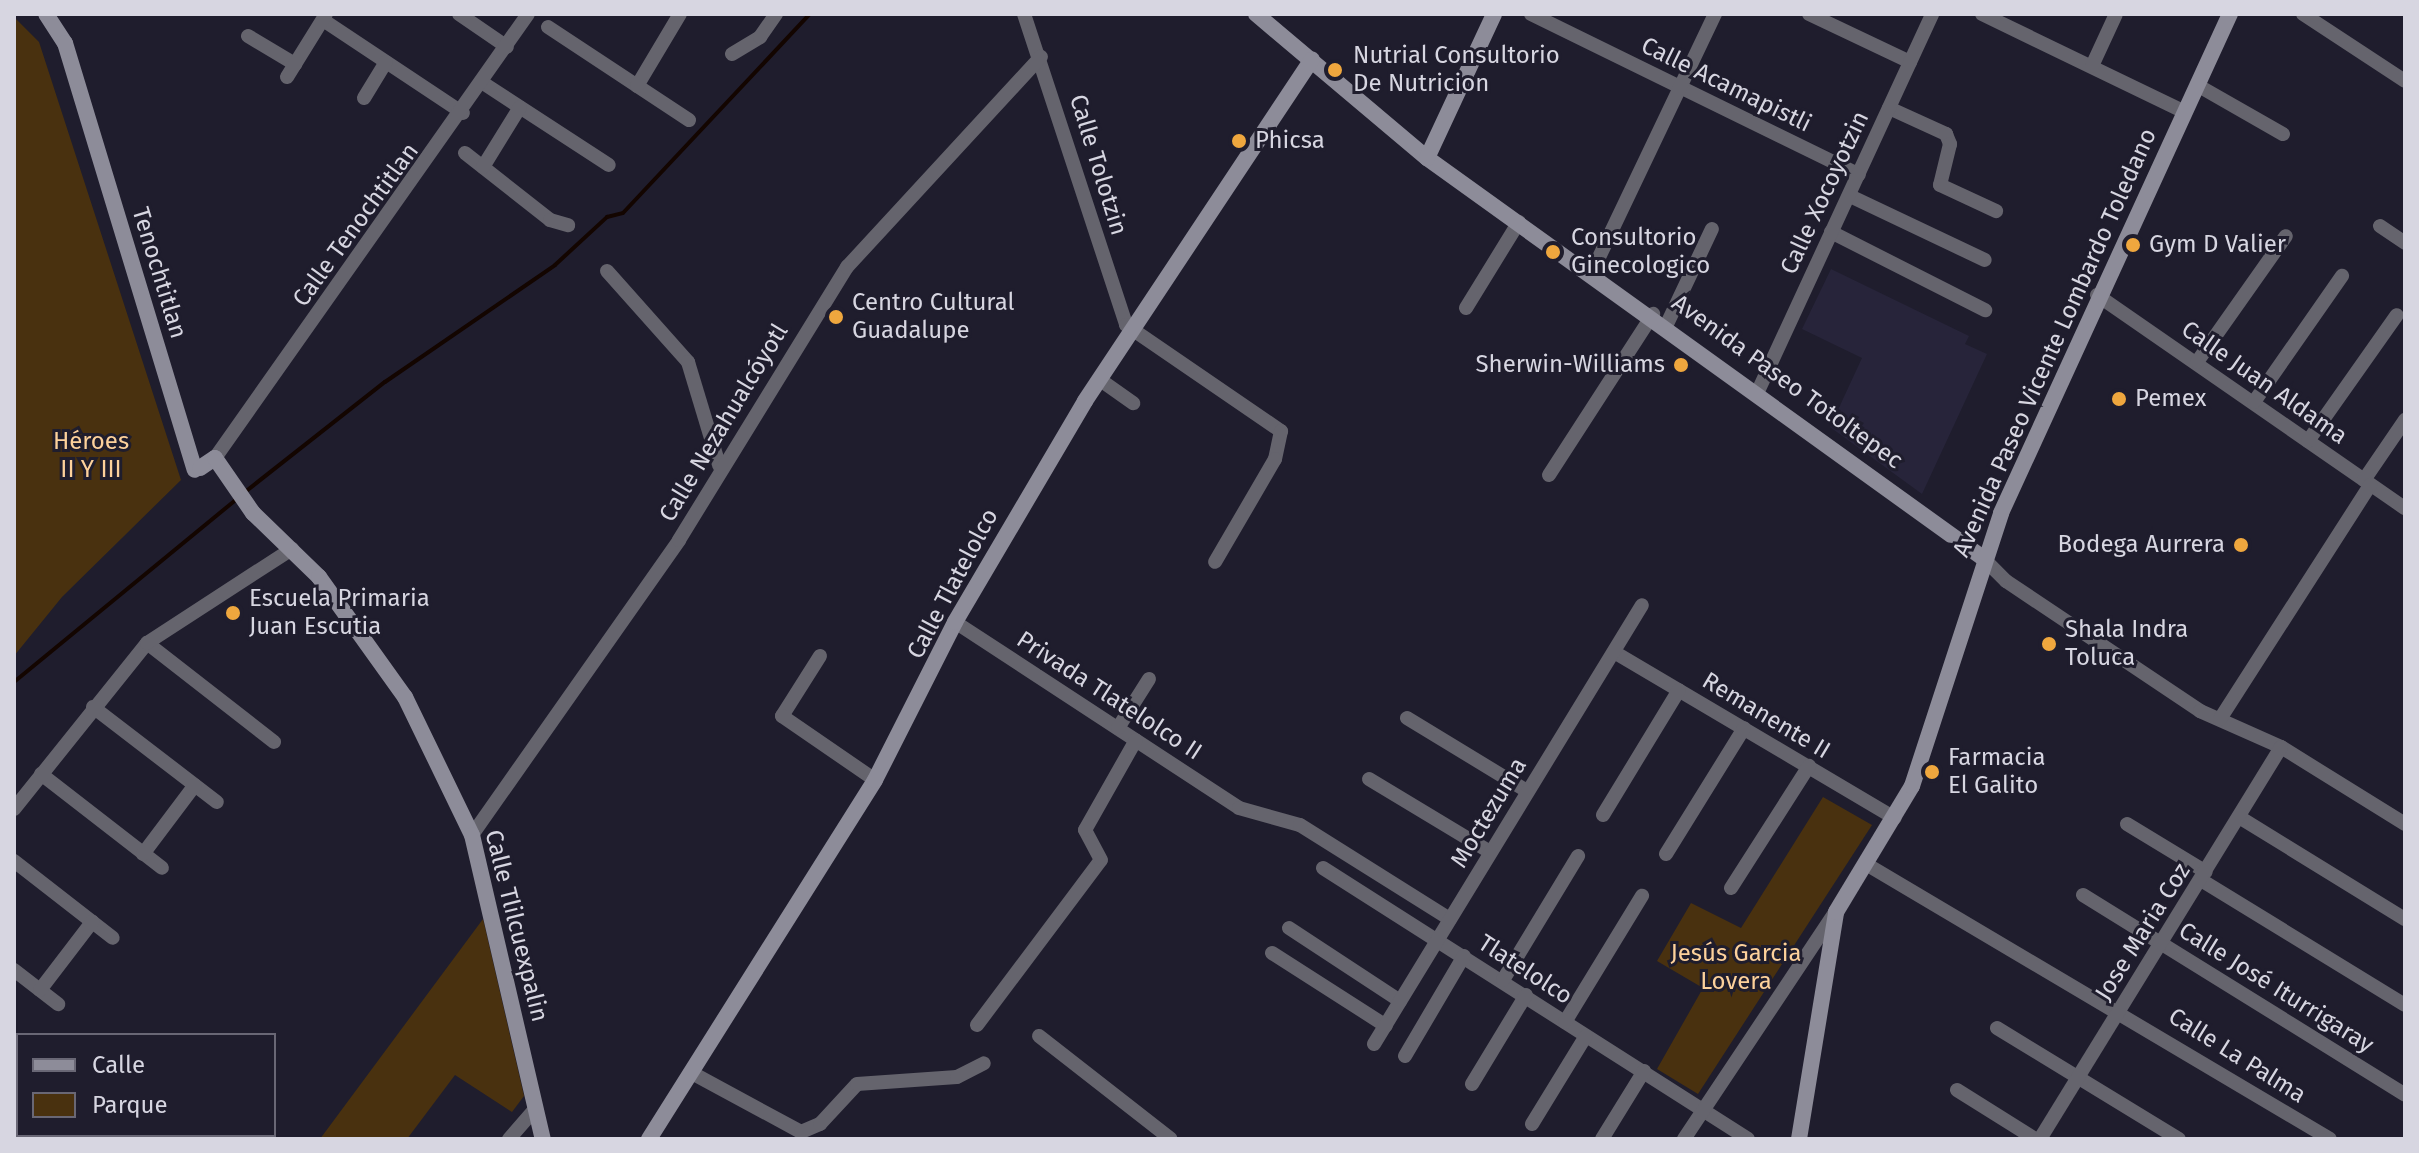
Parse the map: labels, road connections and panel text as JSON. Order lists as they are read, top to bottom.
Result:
{
  "streets": {
    "main road": [
      "Tenochtitlan",
      "Avenida Paseo Vicente Lombardo Toledano",
      "Avenida Paseo Totoltepec",
      "Calle Tlatelolco",
      "Calle Tlilcuexpalin"
    ],
    "street": [
      "Calle Acamapistli",
      "Calle Tolotzin",
      "Calle Xocoyotzin",
      "Calle Tenochtitlan",
      "Calle Juan Aldama",
      "Calle Nezahualcóyotl",
      "Privada Tlatelolco II",
      "Remanente II",
      "Moctezuma",
      "Jose Maria Coz",
      "Tlatelolco",
      "Calle José Iturrigaray",
      "Calle La Palma"
    ]
  },
  "crossings": [
    ["Calle Acamapistli", "Calle Xocoyotzin"],
    ["Calle Tolotzin", "Calle Nezahualcóyotl"],
    ["Calle Tolotzin", "Calle Tlatelolco"],
    ["Calle Xocoyotzin", "Avenida Paseo Totoltepec"],
    ["Calle Tenochtitlan", "Tenochtitlan"],
    ["Tenochtitlan", "Calle Tlilcuexpalin"],
    ["Avenida Paseo Vicente Lombardo Toledano", "Avenida Paseo Totoltepec"],
    ["Avenida Paseo Vicente Lombardo Toledano", "Calle Juan Aldama"],
    ["Avenida Paseo Vicente Lombardo Toledano", "Remanente II"],
    ["Avenida Paseo Vicente Lombardo Toledano", "Calle La Palma"],
    ["Avenida Paseo Totoltepec", "Calle Tlatelolco"],
    ["Calle Nezahualcóyotl", "Calle Tlilcuexpalin"],
    ["Calle Tlatelolco", "Privada Tlatelolco II"],
    ["Privada Tlatelolco II", "Moctezuma"],
    ["Remanente II", "Moctezuma"],
    ["Moctezuma", "Tlatelolco"],
    ["Jose Maria Coz", "Calle José Iturrigaray"],
    ["Jose Maria Coz", "Calle La Palma"]
  ],
  "parks": ["Héroes II Y III", "Jesús Garcia Lovera"],
  "places": [
    "Nutrial Consultorio De Nutricion",
    "Phicsa",
    "Gym D Valier",
    "Consultorio Ginecologico",
    "Centro Cultural Guadalupe",
    "Sherwin-Williams",
    "Pemex",
    "Bodega Aurrera",
    "Escuela Primaria Juan Escutia",
    "Shala Indra Toluca",
    "Farmacia El Galito"
  ],
  "legend": ["Calle", "Parque"]
}
